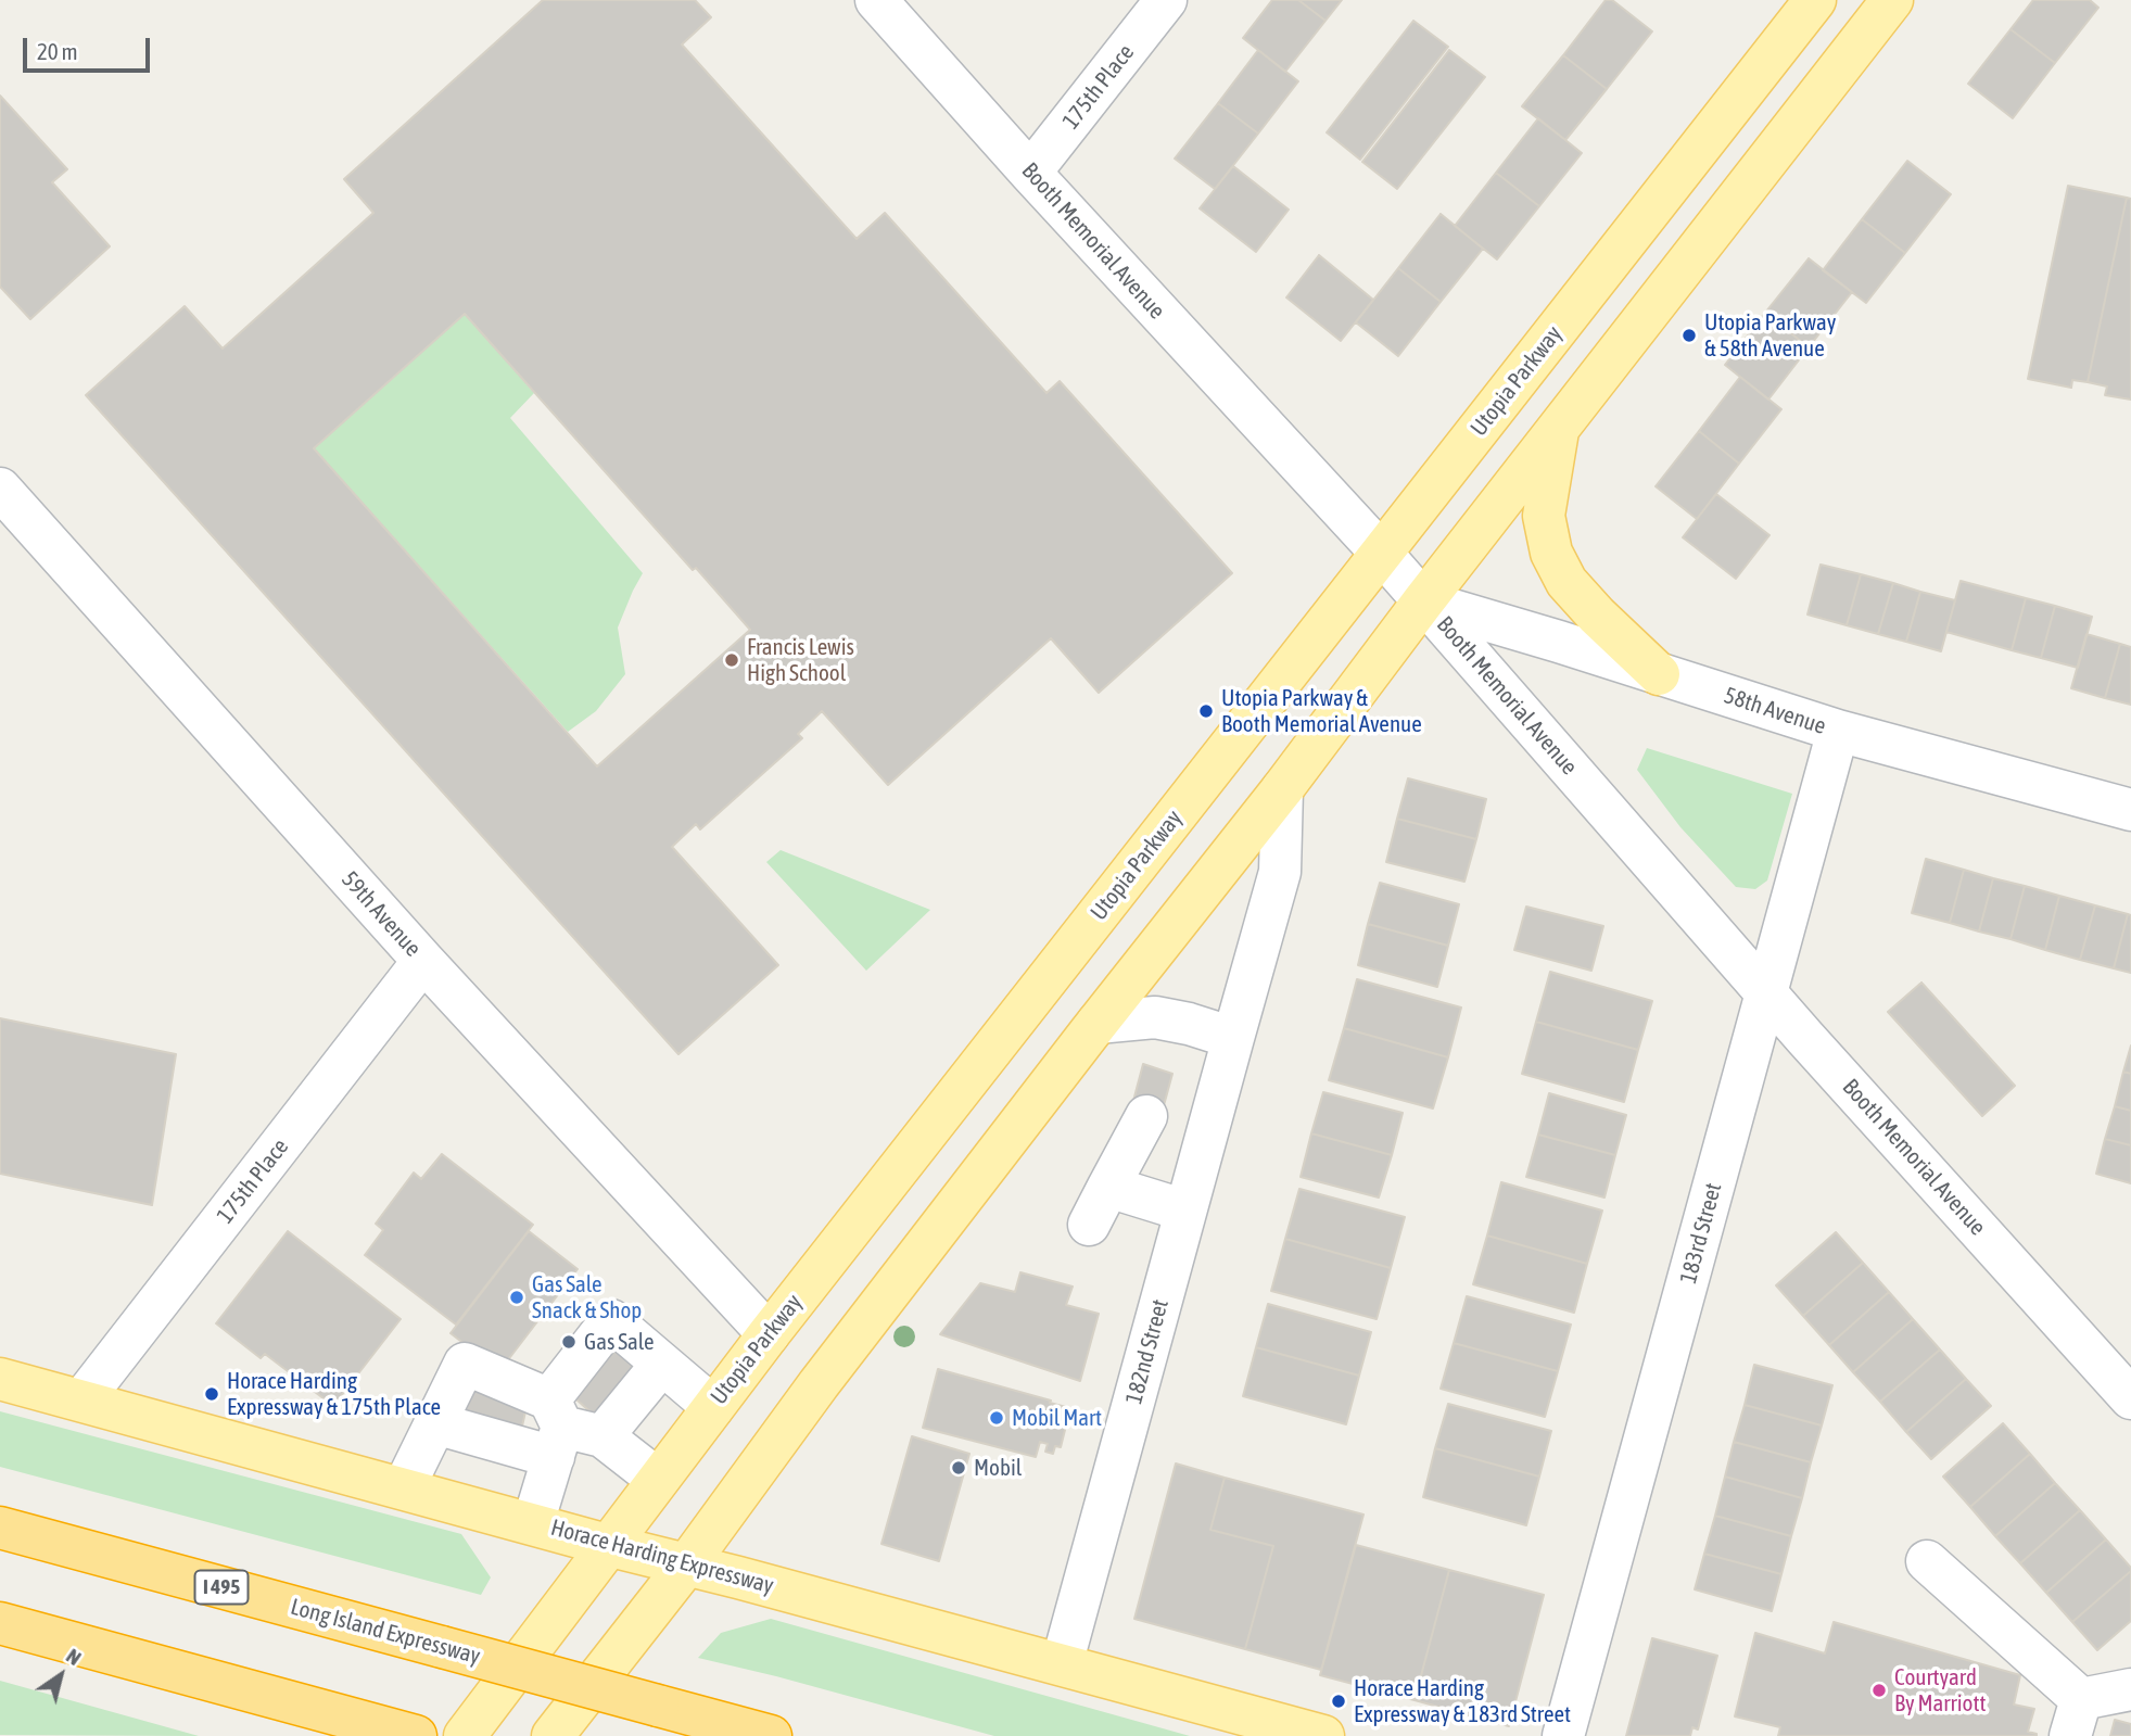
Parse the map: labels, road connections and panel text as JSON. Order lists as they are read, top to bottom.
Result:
{
  "streets": {
    "highway": ["I 495", "Long Island Expressway"],
    "main road": ["Utopia Parkway", "Horace Harding Expressway"],
    "street": [
      "175th Place",
      "Booth Memorial Avenue",
      "58th Avenue",
      "59th Avenue",
      "183rd Street",
      "182nd Street"
    ]
  },
  "crossings": [
    ["175th Place", "Booth Memorial Avenue"],
    ["175th Place", "59th Avenue"],
    ["175th Place", "Horace Harding Expressway"],
    ["Booth Memorial Avenue", "Utopia Parkway"],
    ["Booth Memorial Avenue", "58th Avenue"],
    ["Booth Memorial Avenue", "183rd Street"],
    ["Utopia Parkway", "59th Avenue"],
    ["Utopia Parkway", "Horace Harding Expressway"],
    ["58th Avenue", "183rd Street"],
    ["182nd Street", "Horace Harding Expressway"]
  ],
  "places": [
    "Utopia Parkway & 58th Avenue",
    "Francis Lewis High School",
    "Utopia Parkway & Booth Memorial Avenue",
    "Gas Sale Snack & Shop",
    "Gas Sale",
    "Horace Harding Expressway & 175th Place",
    "Mobil Mart",
    "Mobil",
    "Courtyard By Marriott",
    "Horace Harding Expressway & 183rd Street"
  ],
  "scale_bar": "20 m",
  "north": "top right"
}
